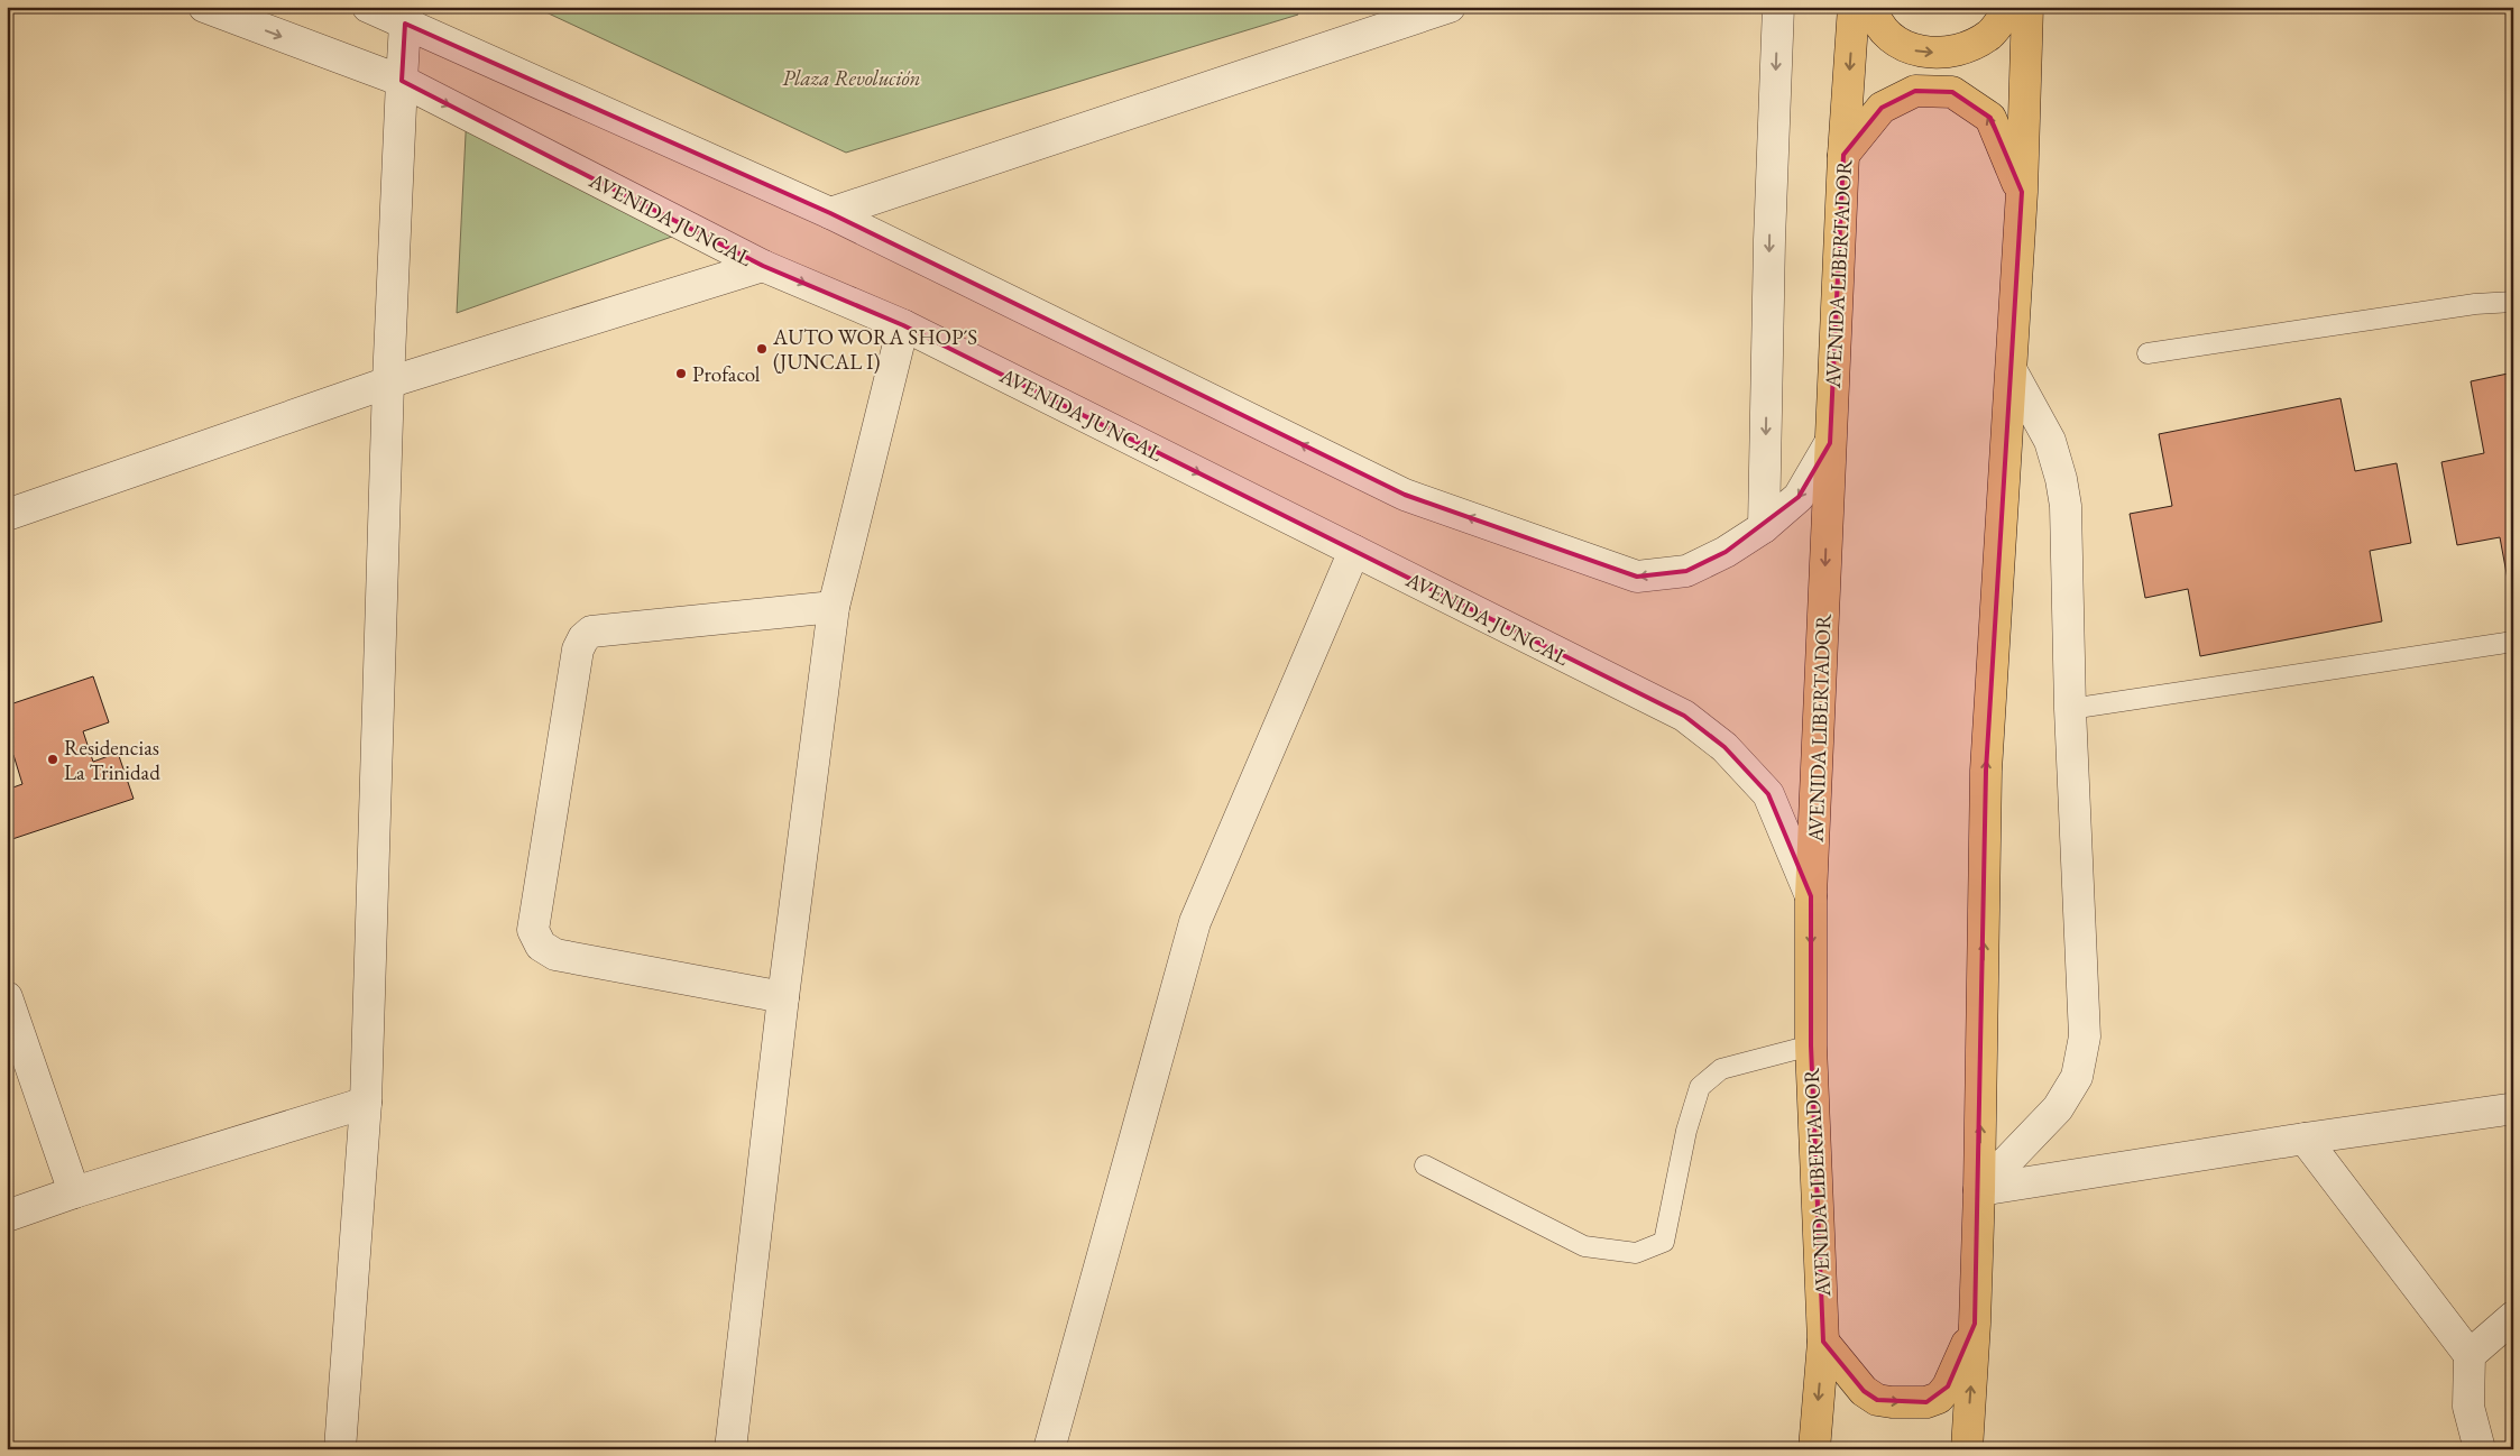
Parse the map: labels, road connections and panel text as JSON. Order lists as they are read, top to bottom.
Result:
{
  "streets": {
    "highway": ["AVENIDA LIBERTADOR"],
    "street": ["AVENIDA JUNCAL"]
  },
  "crossings": [
    ["AVENIDA JUNCAL", "AVENIDA LIBERTADOR"]
  ],
  "parks": ["Plaza Revolución"],
  "places": ["AUTO WORA SHOP´S (JUNCAL I)", "Profacol", "Residencias La Trinidad"]
}
